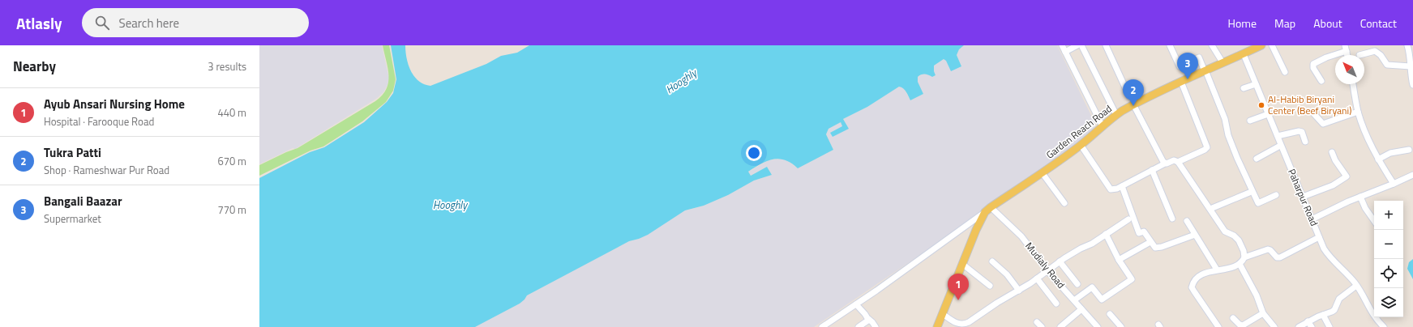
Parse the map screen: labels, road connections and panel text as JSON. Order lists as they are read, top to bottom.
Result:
{
  "streets": {
    "main road": ["Garden Reach Road"],
    "street": ["Paharpur Road", "Mudialy Road"]
  },
  "crossings": [
    ["Garden Reach Road", "Paharpur Road"],
    ["Garden Reach Road", "Mudialy Road"]
  ],
  "water": ["Hooghly"],
  "places": ["Al-Habib Biryani Center (Beef Biryani)"],
  "north": "top left",
  "page": {
    "header": "Atlasly",
    "search": "Search here",
    "nav": [
      "Home",
      "Map",
      "About",
      "Contact"
    ],
    "heading": ["Nearby", "3 results"],
    "pins": ["3", "2", "1"],
    "list": [
      {
        "mark": "1",
        "name": "Ayub Ansari Nursing Home",
        "note": "Hospital · Farooque Road",
        "value": "440 m"
      },
      {
        "mark": "2",
        "name": "Tukra Patti",
        "note": "Shop · Rameshwar Pur Road",
        "value": "670 m"
      },
      {
        "mark": "3",
        "name": "Bangali Baazar",
        "note": "Supermarket",
        "value": "770 m"
      }
    ],
    "map_buttons": ["+", "−"]
  }
}
